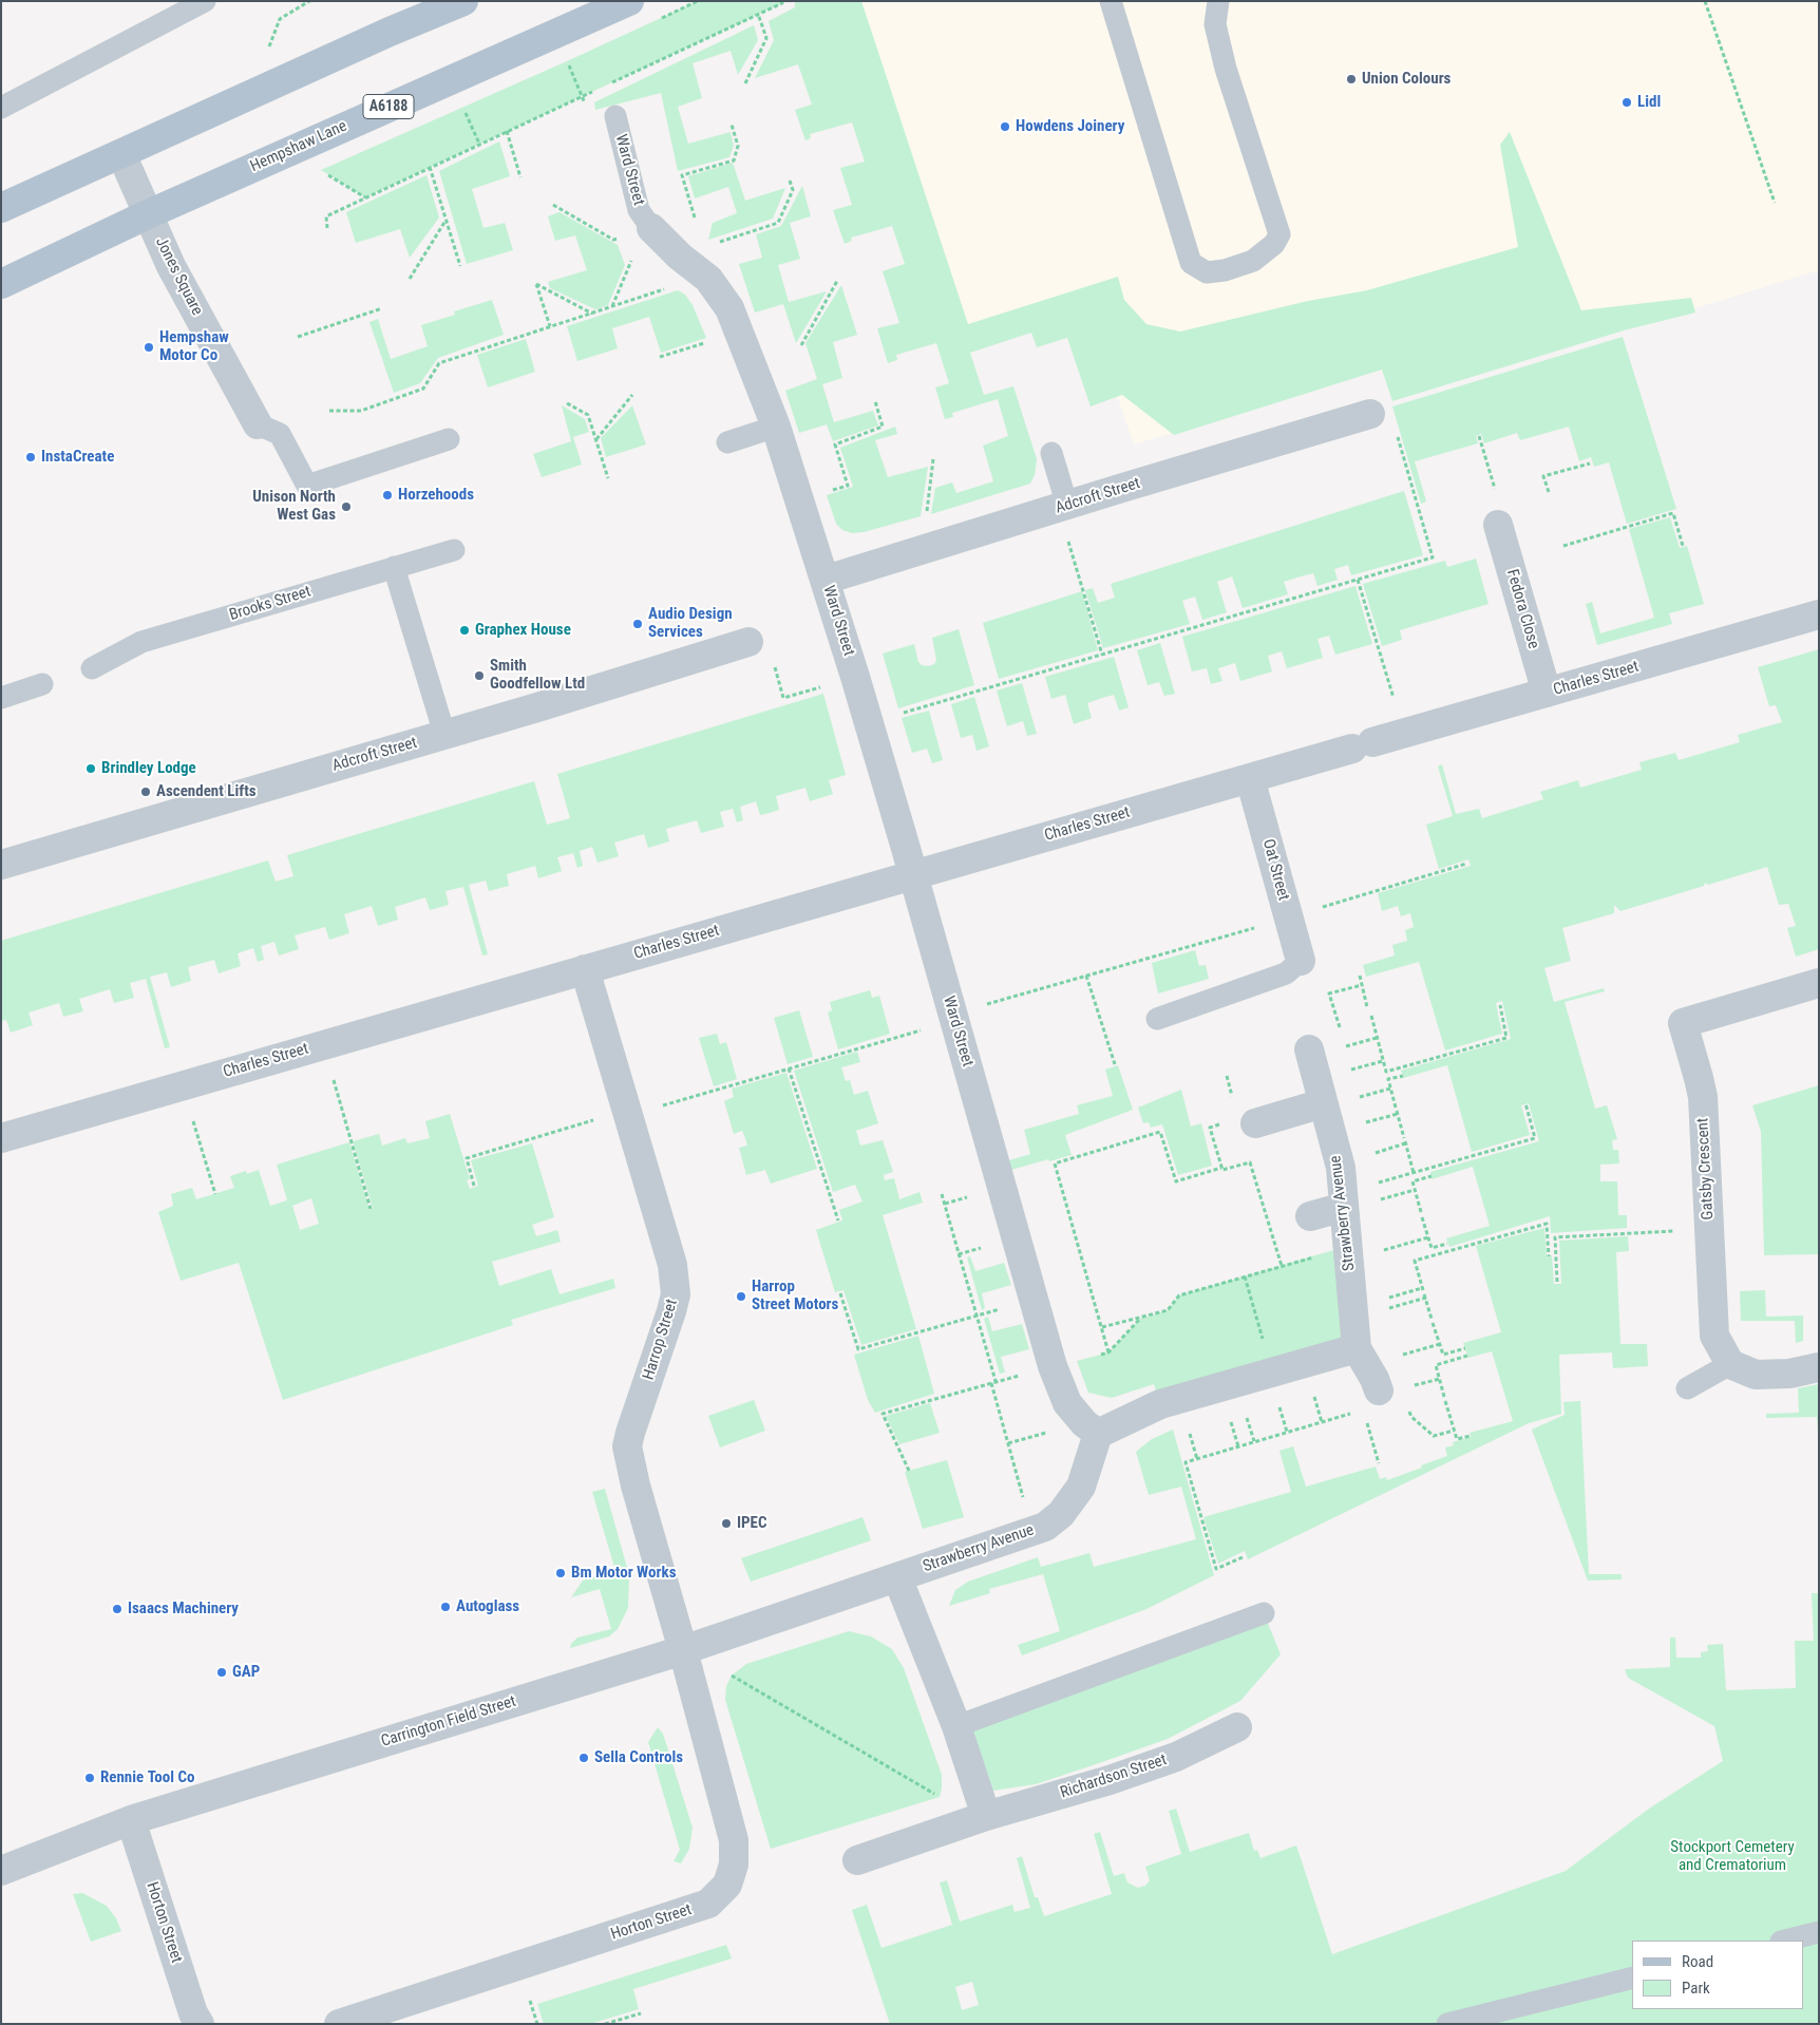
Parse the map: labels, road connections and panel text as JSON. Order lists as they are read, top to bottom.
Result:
{
  "streets": {
    "main road": ["A6188", "Hempshaw Lane"],
    "street": [
      "Ward Street",
      "Jones Square",
      "Adcroft Street",
      "Fedora Close",
      "Charles Street",
      "Oat Street",
      "Gatsby Crescent",
      "Strawberry Avenue",
      "Harrop Street",
      "Carrington Field Street",
      "Richardson Street",
      "Horton Street"
    ],
    "lane": ["Brooks Street"]
  },
  "crossings": [
    ["Hempshaw Lane", "Jones Square"],
    ["Ward Street", "Adcroft Street"],
    ["Ward Street", "Charles Street"],
    ["Ward Street", "Strawberry Avenue"],
    ["Fedora Close", "Charles Street"],
    ["Charles Street", "Oat Street"],
    ["Charles Street", "Harrop Street"],
    ["Strawberry Avenue", "Carrington Field Street"],
    ["Harrop Street", "Carrington Field Street"],
    ["Harrop Street", "Horton Street"],
    ["Carrington Field Street", "Horton Street"]
  ],
  "parks": ["Stockport Cemetery and Crematorium"],
  "places": [
    "Union Colours",
    "Lidl",
    "Howdens Joinery",
    "Hempshaw Motor Co",
    "InstaCreate",
    "Horzehoods",
    "Unison North West Gas",
    "Audio Design Services",
    "Graphex House",
    "Smith Goodfellow Ltd",
    "Brindley Lodge",
    "Ascendent Lifts",
    "Harrop Street Motors",
    "IPEC",
    "Bm Motor Works",
    "Autoglass",
    "Isaacs Machinery",
    "GAP",
    "Sella Controls",
    "Rennie Tool Co"
  ],
  "legend": ["Road", "Park"]
}
